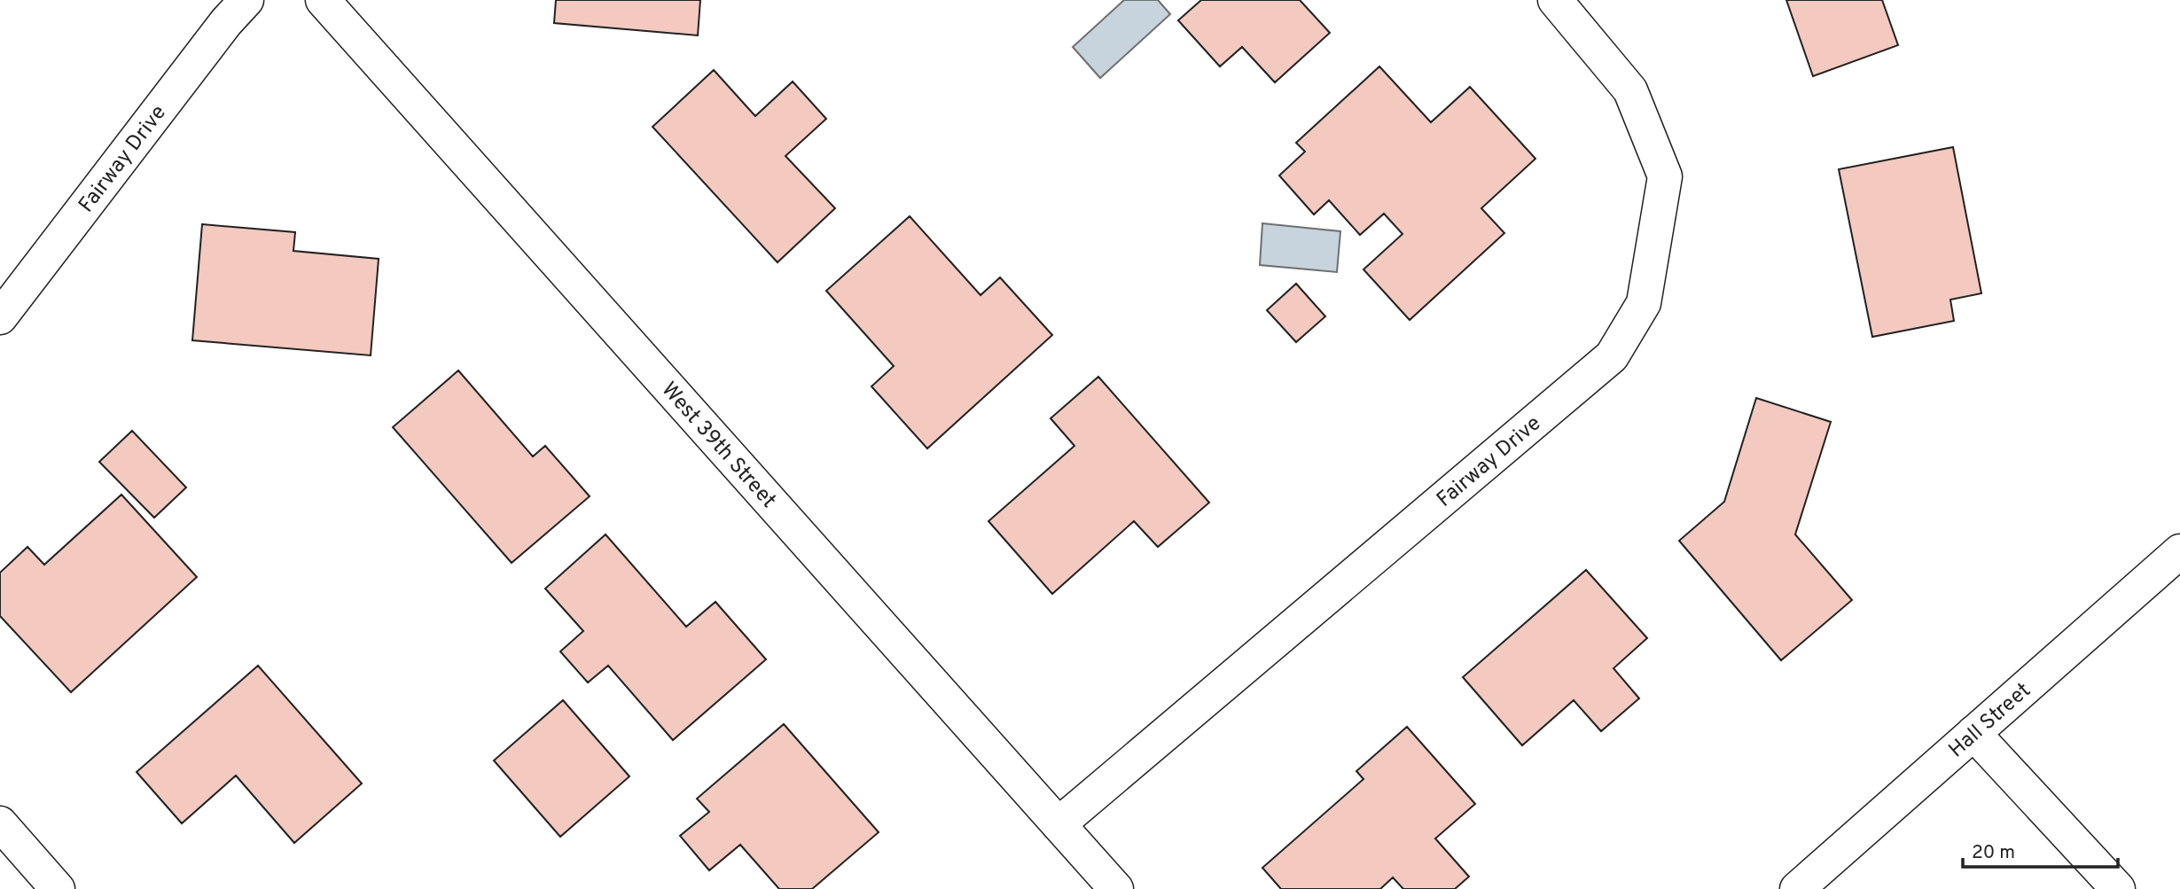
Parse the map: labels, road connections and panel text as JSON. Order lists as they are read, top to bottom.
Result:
{
  "streets": {
    "street": ["Fairway Drive", "West 39th Street", "Hall Street"]
  },
  "crossings": [
    ["Fairway Drive", "West 39th Street"]
  ],
  "scale_bar": "20 m"
}
